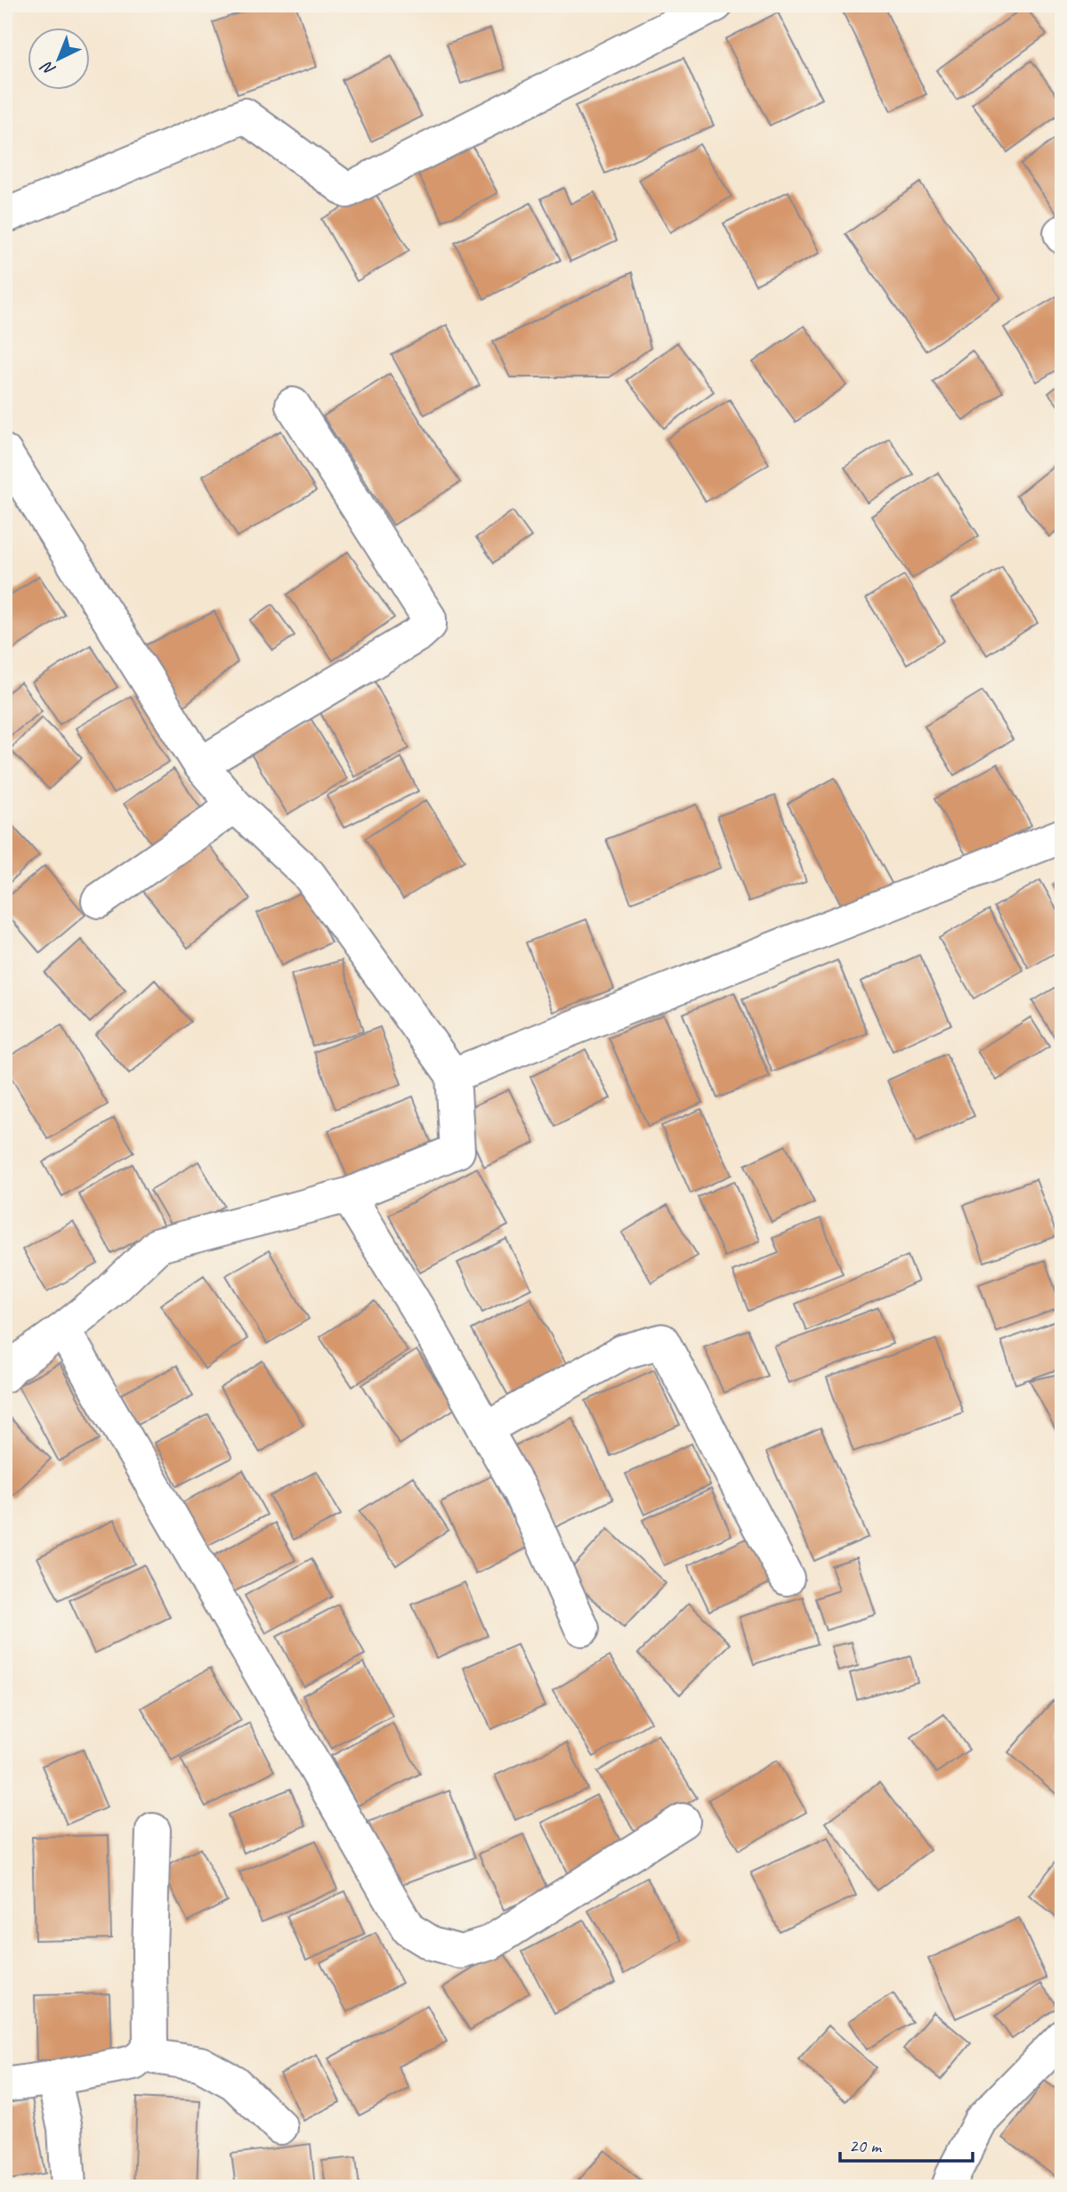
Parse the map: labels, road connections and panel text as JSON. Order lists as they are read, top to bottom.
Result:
{
  "scale_bar": "20 m",
  "north": "bottom left"
}
